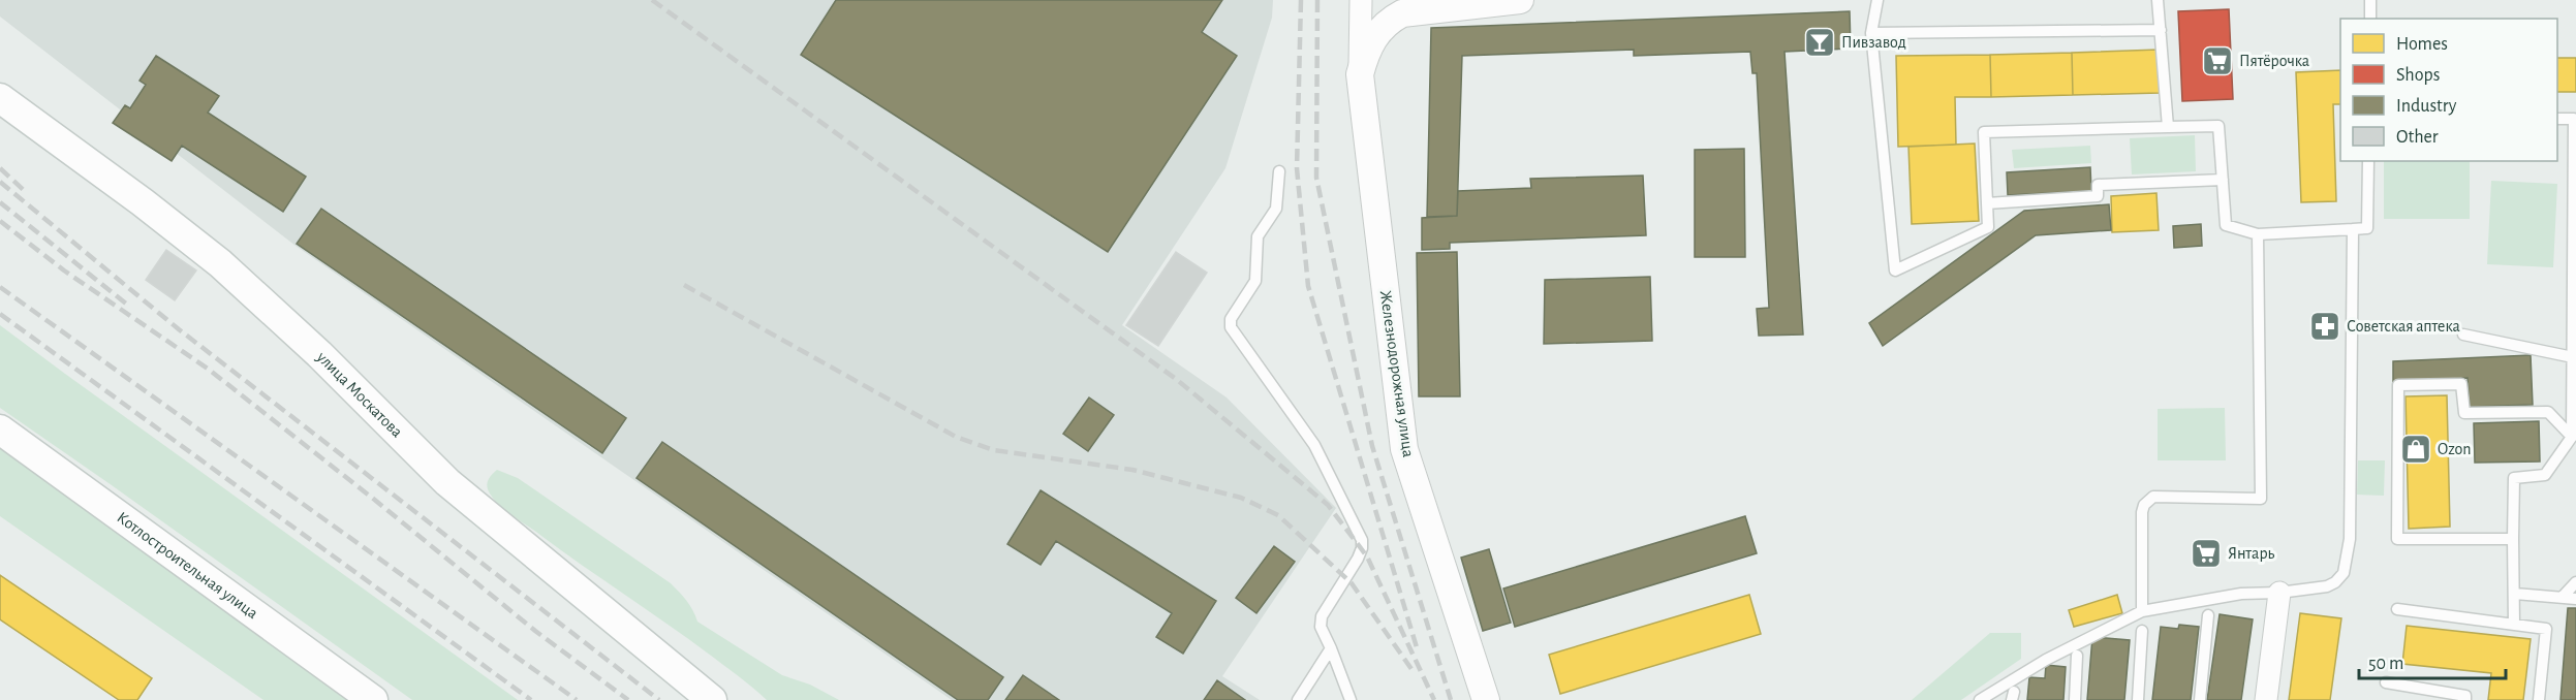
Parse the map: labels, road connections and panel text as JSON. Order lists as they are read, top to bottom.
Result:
{
  "streets": {
    "main road": ["улица Москатова", "Котлостроительная улица"],
    "street": ["Железнодорожная улица"]
  },
  "places": {
    "bar": ["Пивзавод"],
    "supermarket": ["Пятёрочка", "Янтарь"],
    "pharmacy": ["Советская аптека"],
    "shop": ["Ozon"]
  },
  "legend": [
    "Homes",
    "Shops",
    "Industry",
    "Other"
  ],
  "scale_bar": "50 m"
}
